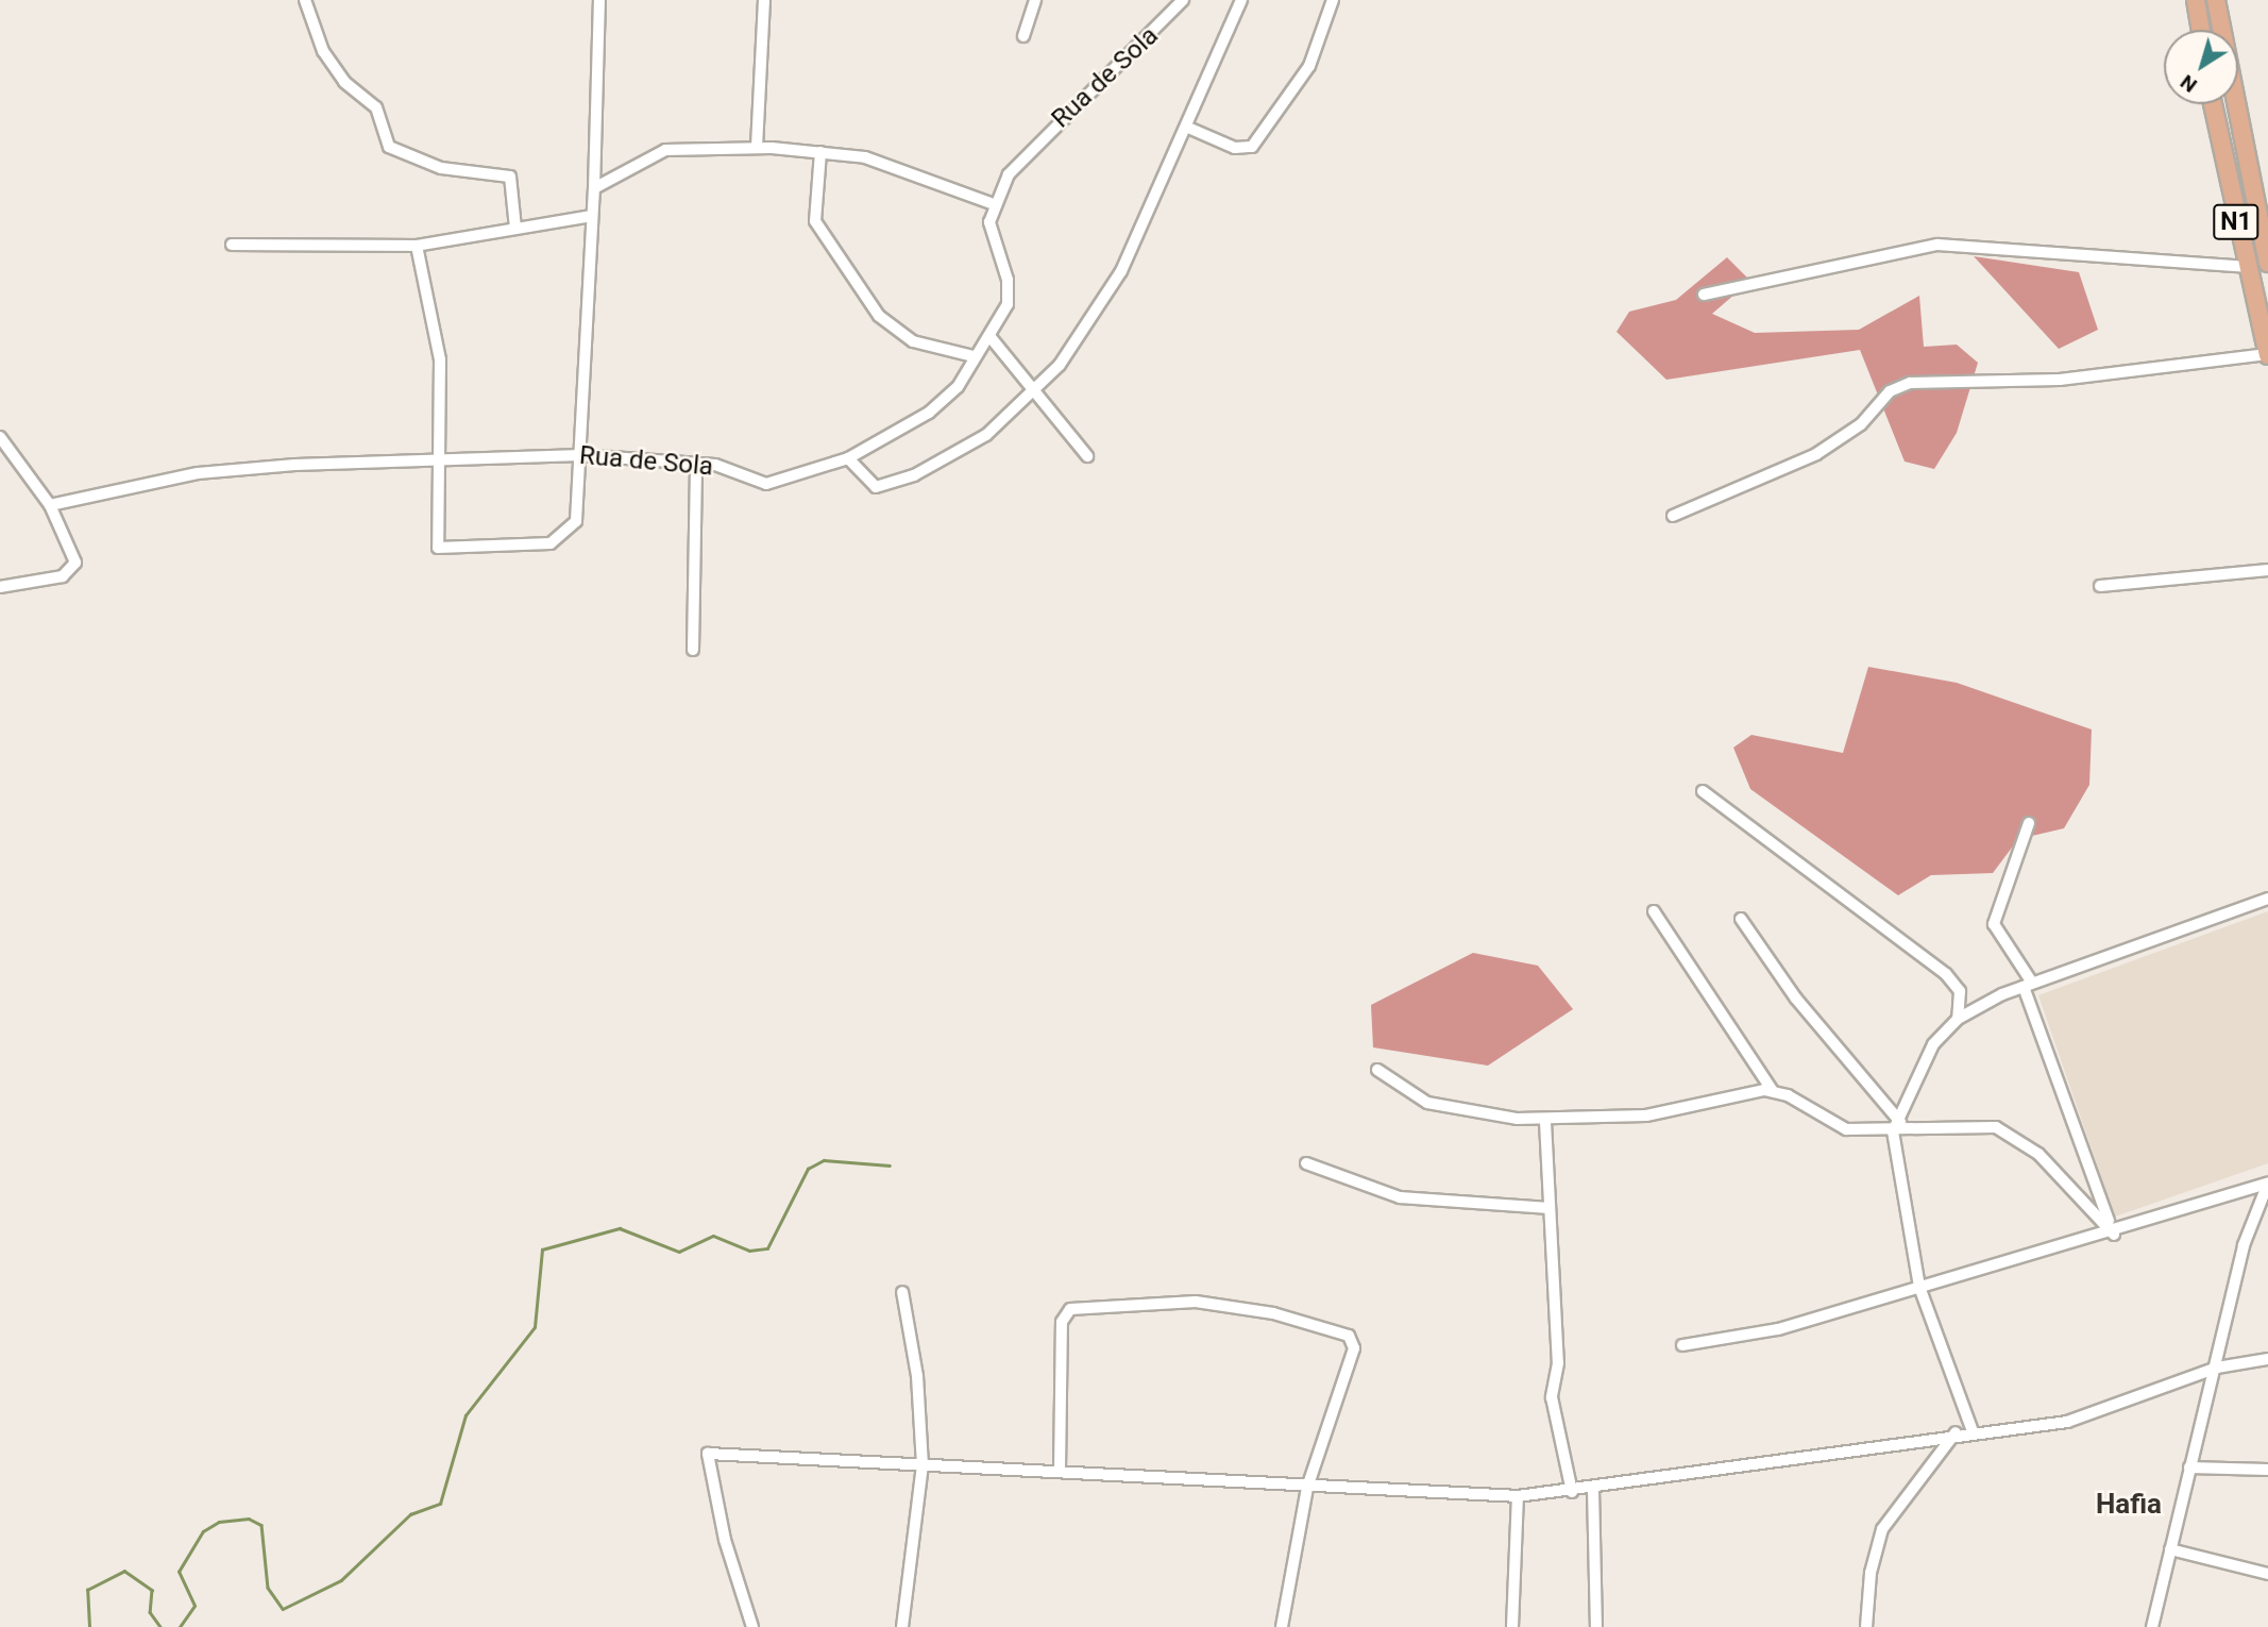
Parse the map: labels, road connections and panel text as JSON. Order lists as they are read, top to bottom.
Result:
{
  "streets": {
    "main road": ["N1"],
    "street": ["Rua de Sola"]
  },
  "districts": ["Hafia"],
  "north": "bottom left"
}
